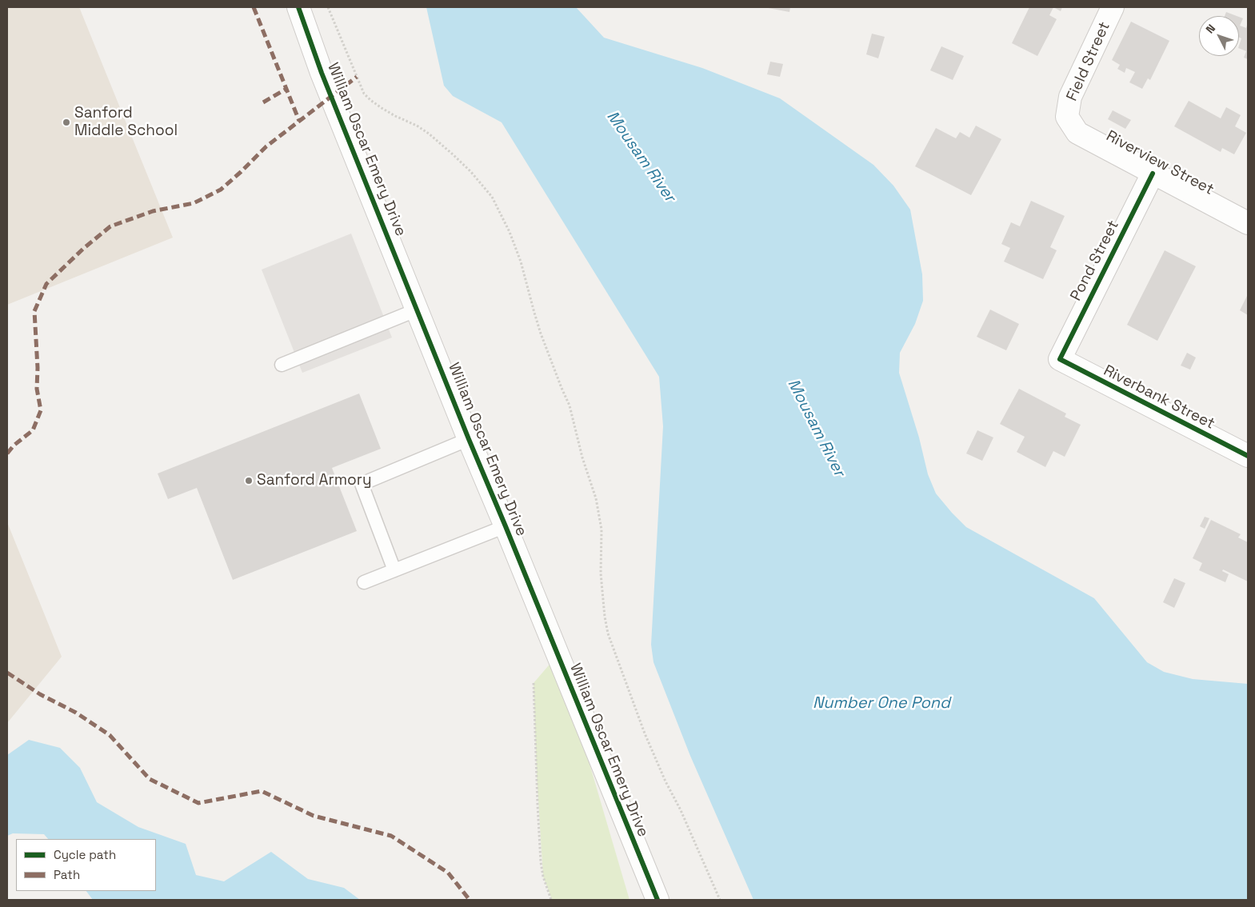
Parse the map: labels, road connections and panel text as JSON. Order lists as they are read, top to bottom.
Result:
{
  "streets": {
    "street": [
      "Field Street",
      "William Oscar Emery Drive",
      "Riverview Street",
      "Pond Street",
      "Riverbank Street"
    ]
  },
  "crossings": [
    ["Field Street", "Riverview Street"],
    ["Riverview Street", "Pond Street"],
    ["Pond Street", "Riverbank Street"]
  ],
  "water": ["Mousam River", "Number One Pond"],
  "places": ["Sanford Middle School", "Sanford Armory"],
  "legend": ["Cycle path", "Path"],
  "north": "top left"
}
